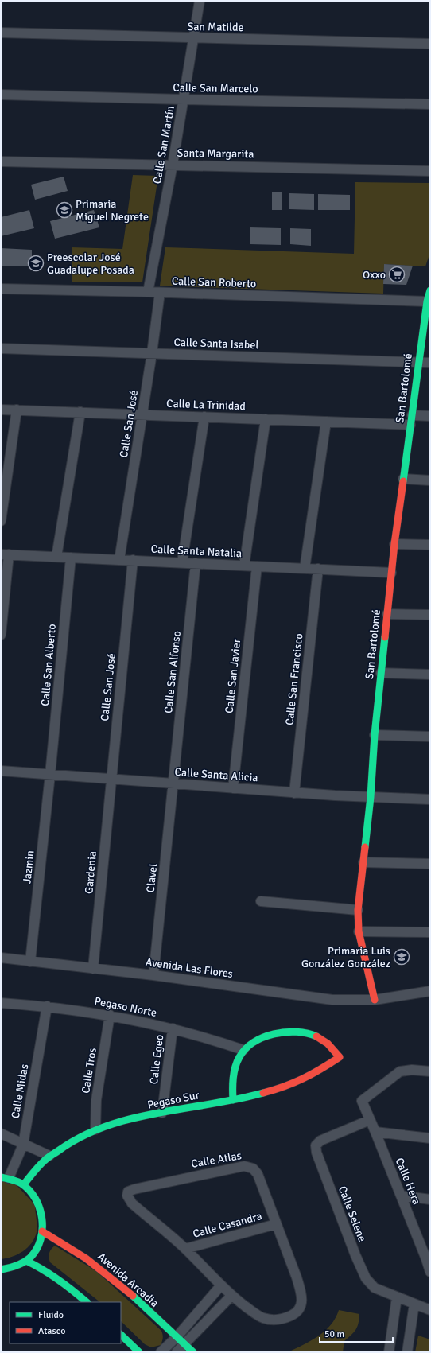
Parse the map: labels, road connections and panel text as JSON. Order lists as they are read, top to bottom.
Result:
{
  "streets": {
    "street": [
      "San Matilde",
      "Calle San Marcelo",
      "Calle San Martín",
      "Santa Margarita",
      "Calle San Roberto",
      "Calle Santa Isabel",
      "San Bartolomé",
      "Calle La Trinidad",
      "Calle San José",
      "Calle Santa Natalia",
      "Calle San Alberto",
      "Calle San Alfonso",
      "Calle San Javier",
      "Calle San Francisco",
      "Calle Santa Alicia",
      "Jazmin",
      "Gardenia",
      "Clavel",
      "Avenida Las Flores",
      "Pegaso Norte",
      "Calle Egeo",
      "Calle Tros",
      "Calle Midas",
      "Pegaso Sur",
      "Calle Atlas",
      "Calle Hera",
      "Calle Selene",
      "Calle Casandra",
      "Avenida Arcadia"
    ]
  },
  "crossings": [
    ["San Matilde", "Calle San Martín"],
    ["Calle San Marcelo", "Calle San Martín"],
    ["Calle San Martín", "Santa Margarita"],
    ["Calle San Martín", "Calle San Roberto"],
    ["Calle San Roberto", "San Bartolomé"],
    ["Calle San Roberto", "Calle San José"],
    ["Calle Santa Isabel", "San Bartolomé"],
    ["Calle Santa Isabel", "Calle San José"],
    ["San Bartolomé", "Calle La Trinidad"],
    ["San Bartolomé", "Calle Santa Natalia"],
    ["San Bartolomé", "Calle Santa Alicia"],
    ["San Bartolomé", "Avenida Las Flores"],
    ["Calle La Trinidad", "Calle San José"],
    ["Calle San José", "Calle Santa Natalia"],
    ["Calle San José", "Calle Santa Alicia"],
    ["Calle San José", "Gardenia"],
    ["Calle Santa Natalia", "Calle San Alberto"],
    ["Calle Santa Natalia", "Calle San Alfonso"],
    ["Calle Santa Natalia", "Calle San Javier"],
    ["Calle Santa Natalia", "Calle San Francisco"],
    ["Calle San Alberto", "Calle Santa Alicia"],
    ["Calle San Alberto", "Jazmin"],
    ["Calle San Alfonso", "Calle Santa Alicia"],
    ["Calle San Alfonso", "Clavel"],
    ["Calle San Javier", "Calle Santa Alicia"],
    ["Calle San Francisco", "Calle Santa Alicia"],
    ["Calle Santa Alicia", "Jazmin"],
    ["Calle Santa Alicia", "Gardenia"],
    ["Calle Santa Alicia", "Clavel"],
    ["Jazmin", "Avenida Las Flores"],
    ["Gardenia", "Avenida Las Flores"],
    ["Clavel", "Avenida Las Flores"],
    ["Pegaso Norte", "Calle Egeo"],
    ["Pegaso Norte", "Calle Tros"],
    ["Pegaso Norte", "Calle Midas"],
    ["Pegaso Norte", "Pegaso Sur"],
    ["Calle Egeo", "Pegaso Sur"],
    ["Calle Tros", "Pegaso Sur"],
    ["Calle Atlas", "Calle Casandra"],
    ["Calle Hera", "Calle Selene"]
  ],
  "places": {
    "school or university": ["Primaria Miguel Negrete", "Preescolar José Guadalupe Posada", "Primaria Luis González González"],
    "supermarket": ["Oxxo"]
  },
  "legend": ["Fluido", "Atasco"],
  "scale_bar": "50 m"
}
